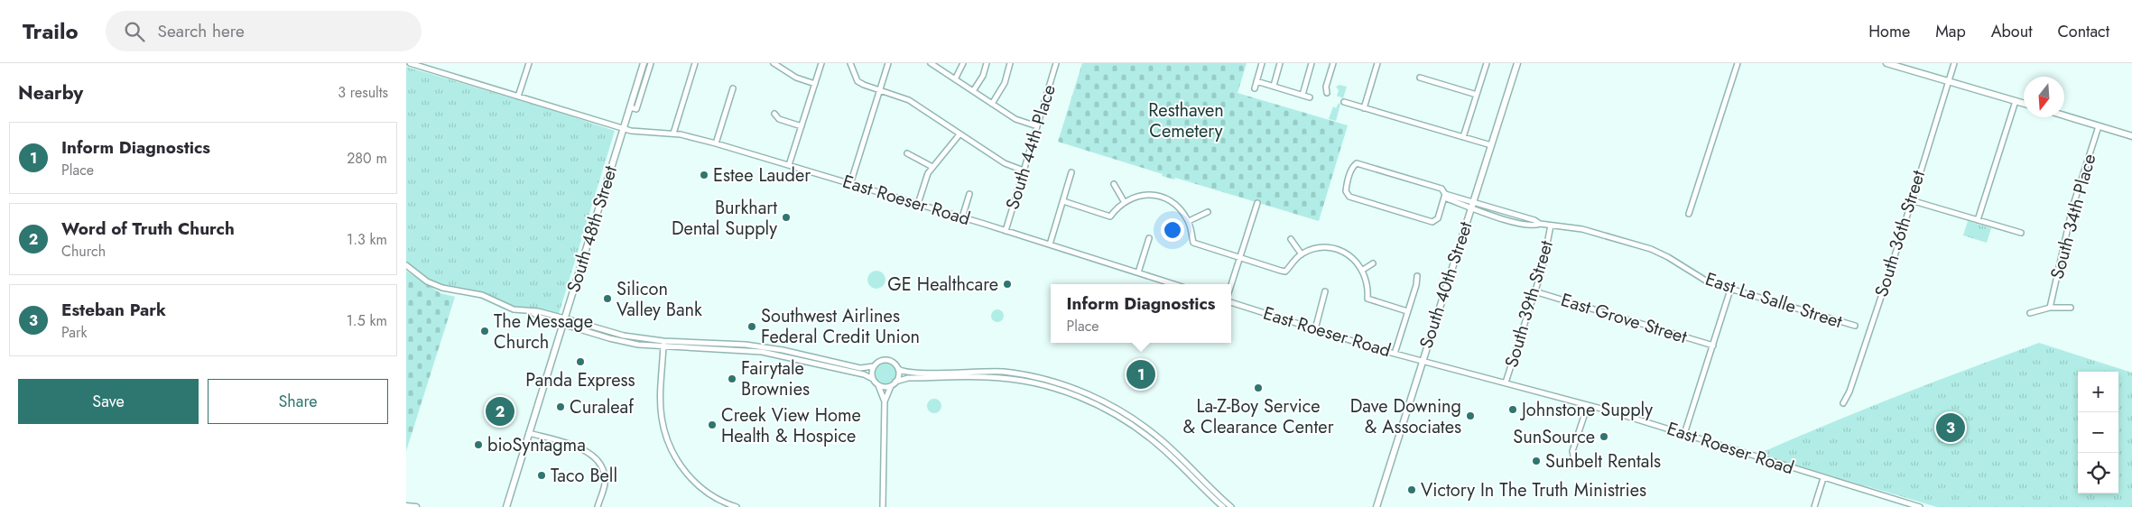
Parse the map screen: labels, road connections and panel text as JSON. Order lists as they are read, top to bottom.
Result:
{
  "streets": {
    "main road": ["South 48th Street", "South 40th Street"],
    "street": [
      "South 44th Place",
      "East Roeser Road",
      "South 34th Place",
      "South 36th Street",
      "East La Salle Street",
      "South 39th Street",
      "East Grove Street"
    ]
  },
  "crossings": [
    ["South 44th Place", "East Roeser Road"],
    ["East Roeser Road", "South 48th Street"],
    ["East Roeser Road", "South 40th Street"],
    ["East Roeser Road", "South 39th Street"],
    ["South 40th Street", "East La Salle Street"],
    ["East La Salle Street", "South 39th Street"],
    ["South 39th Street", "East Grove Street"]
  ],
  "parks": ["Resthaven Cemetery"],
  "places": [
    "Estee Lauder",
    "Burkhart Dental Supply",
    "GE Healthcare",
    "Silicon Valley Bank",
    "Southwest Airlines Federal Credit Union",
    "The Message Church",
    "Panda Express",
    "Fairytale Brownies",
    "La-Z-Boy Service & Clearance Center",
    "Curaleaf",
    "Johnstone Supply",
    "Dave Downing & Associates",
    "Creek View Home Health & Hospice",
    "SunSource",
    "bioSyntagma",
    "Sunbelt Rentals",
    "Taco Bell",
    "Victory In The Truth Ministries"
  ],
  "north": "bottom",
  "page": {
    "header": "Trailo",
    "search": "Search here",
    "nav": [
      "Home",
      "Map",
      "About",
      "Contact"
    ],
    "heading": ["Nearby", "3 results"],
    "list": [
      {
        "mark": "1",
        "name": "Inform Diagnostics",
        "note": "Place",
        "value": "280 m"
      },
      {
        "mark": "2",
        "name": "Word of Truth Church",
        "note": "Church",
        "value": "1.3 km"
      },
      {
        "mark": "3",
        "name": "Esteban Park",
        "note": "Park",
        "value": "1.5 km"
      }
    ],
    "popup": ["Inform Diagnostics", "Place"],
    "pins": ["1", "2", "3"],
    "buttons": ["Save", "Share"],
    "map_buttons": ["+", "−"]
  }
}
